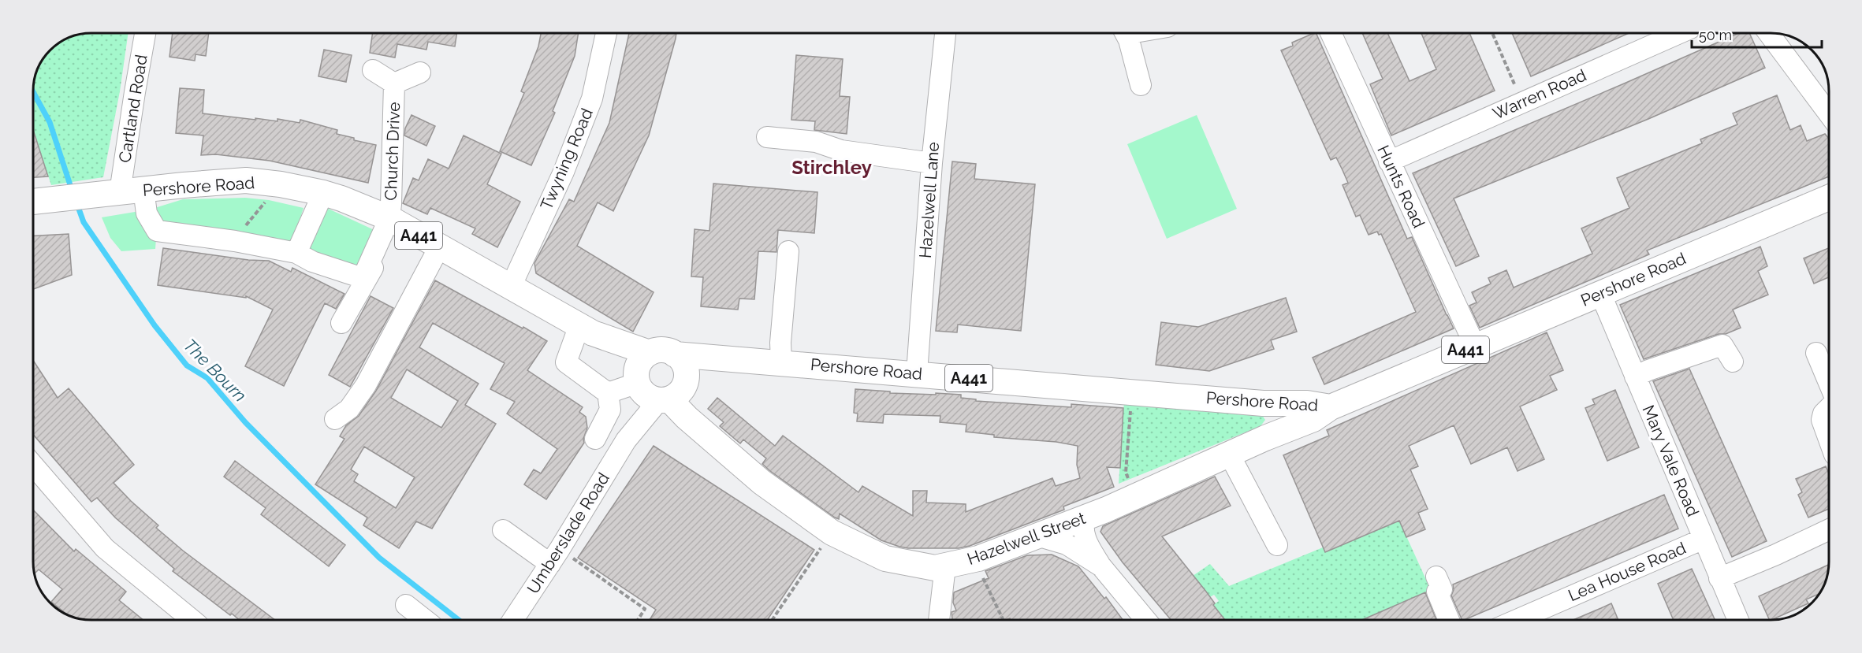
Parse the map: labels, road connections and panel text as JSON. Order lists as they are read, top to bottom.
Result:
{
  "streets": {
    "main road": ["Pershore Road", "A441", "Hazelwell Street"],
    "street": [
      "Warren Road",
      "Cartland Road",
      "Church Drive",
      "Twyning Road",
      "Hunts Road",
      "Hazelwell Lane",
      "Mary Vale Road",
      "Umberslade Road",
      "Lea House Road"
    ]
  },
  "crossings": [
    ["Warren Road", "Hunts Road"],
    ["Cartland Road", "Pershore Road"],
    ["Church Drive", "Pershore Road"],
    ["Twyning Road", "Pershore Road"],
    ["Pershore Road", "Hunts Road"],
    ["Pershore Road", "Hazelwell Lane"],
    ["Pershore Road", "Mary Vale Road"],
    ["Pershore Road", "Umberslade Road"],
    ["Pershore Road", "Hazelwell Street"],
    ["Mary Vale Road", "Lea House Road"],
    ["Umberslade Road", "Hazelwell Street"]
  ],
  "districts": ["Stirchley"],
  "water": ["The Bourn"],
  "scale_bar": "50 m"
}
